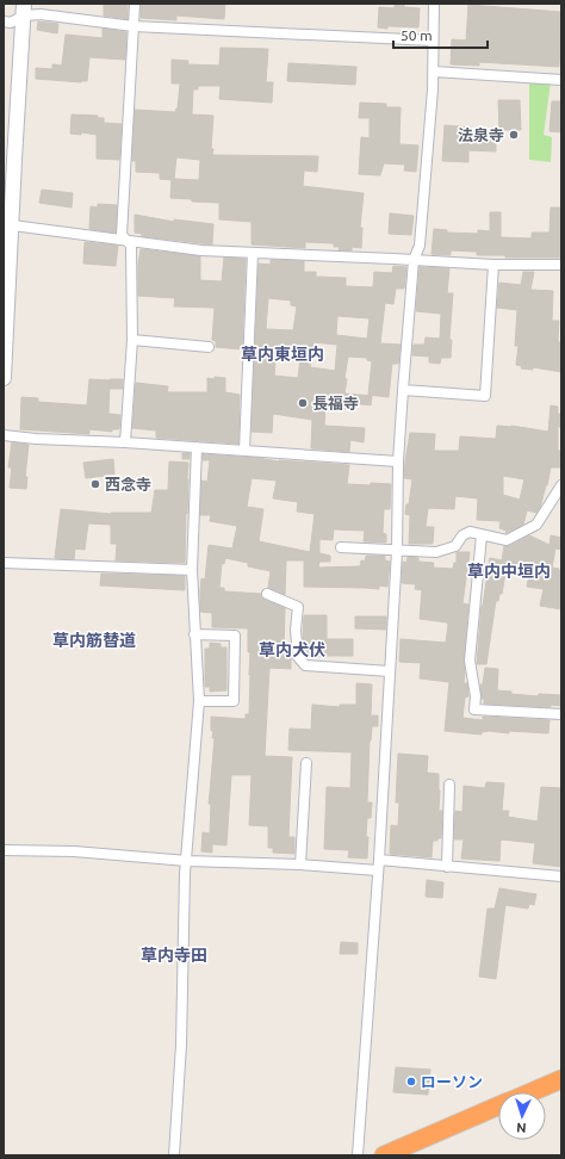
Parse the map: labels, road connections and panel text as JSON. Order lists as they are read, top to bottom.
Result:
{
  "districts": [
    "草内東垣内",
    "草内中垣内",
    "草内筋替道",
    "草内犬伏",
    "草内寺田"
  ],
  "places": [
    "法泉寺",
    "長福寺",
    "西念寺",
    "ローソン"
  ],
  "scale_bar": "50 m",
  "north": "bottom"
}
